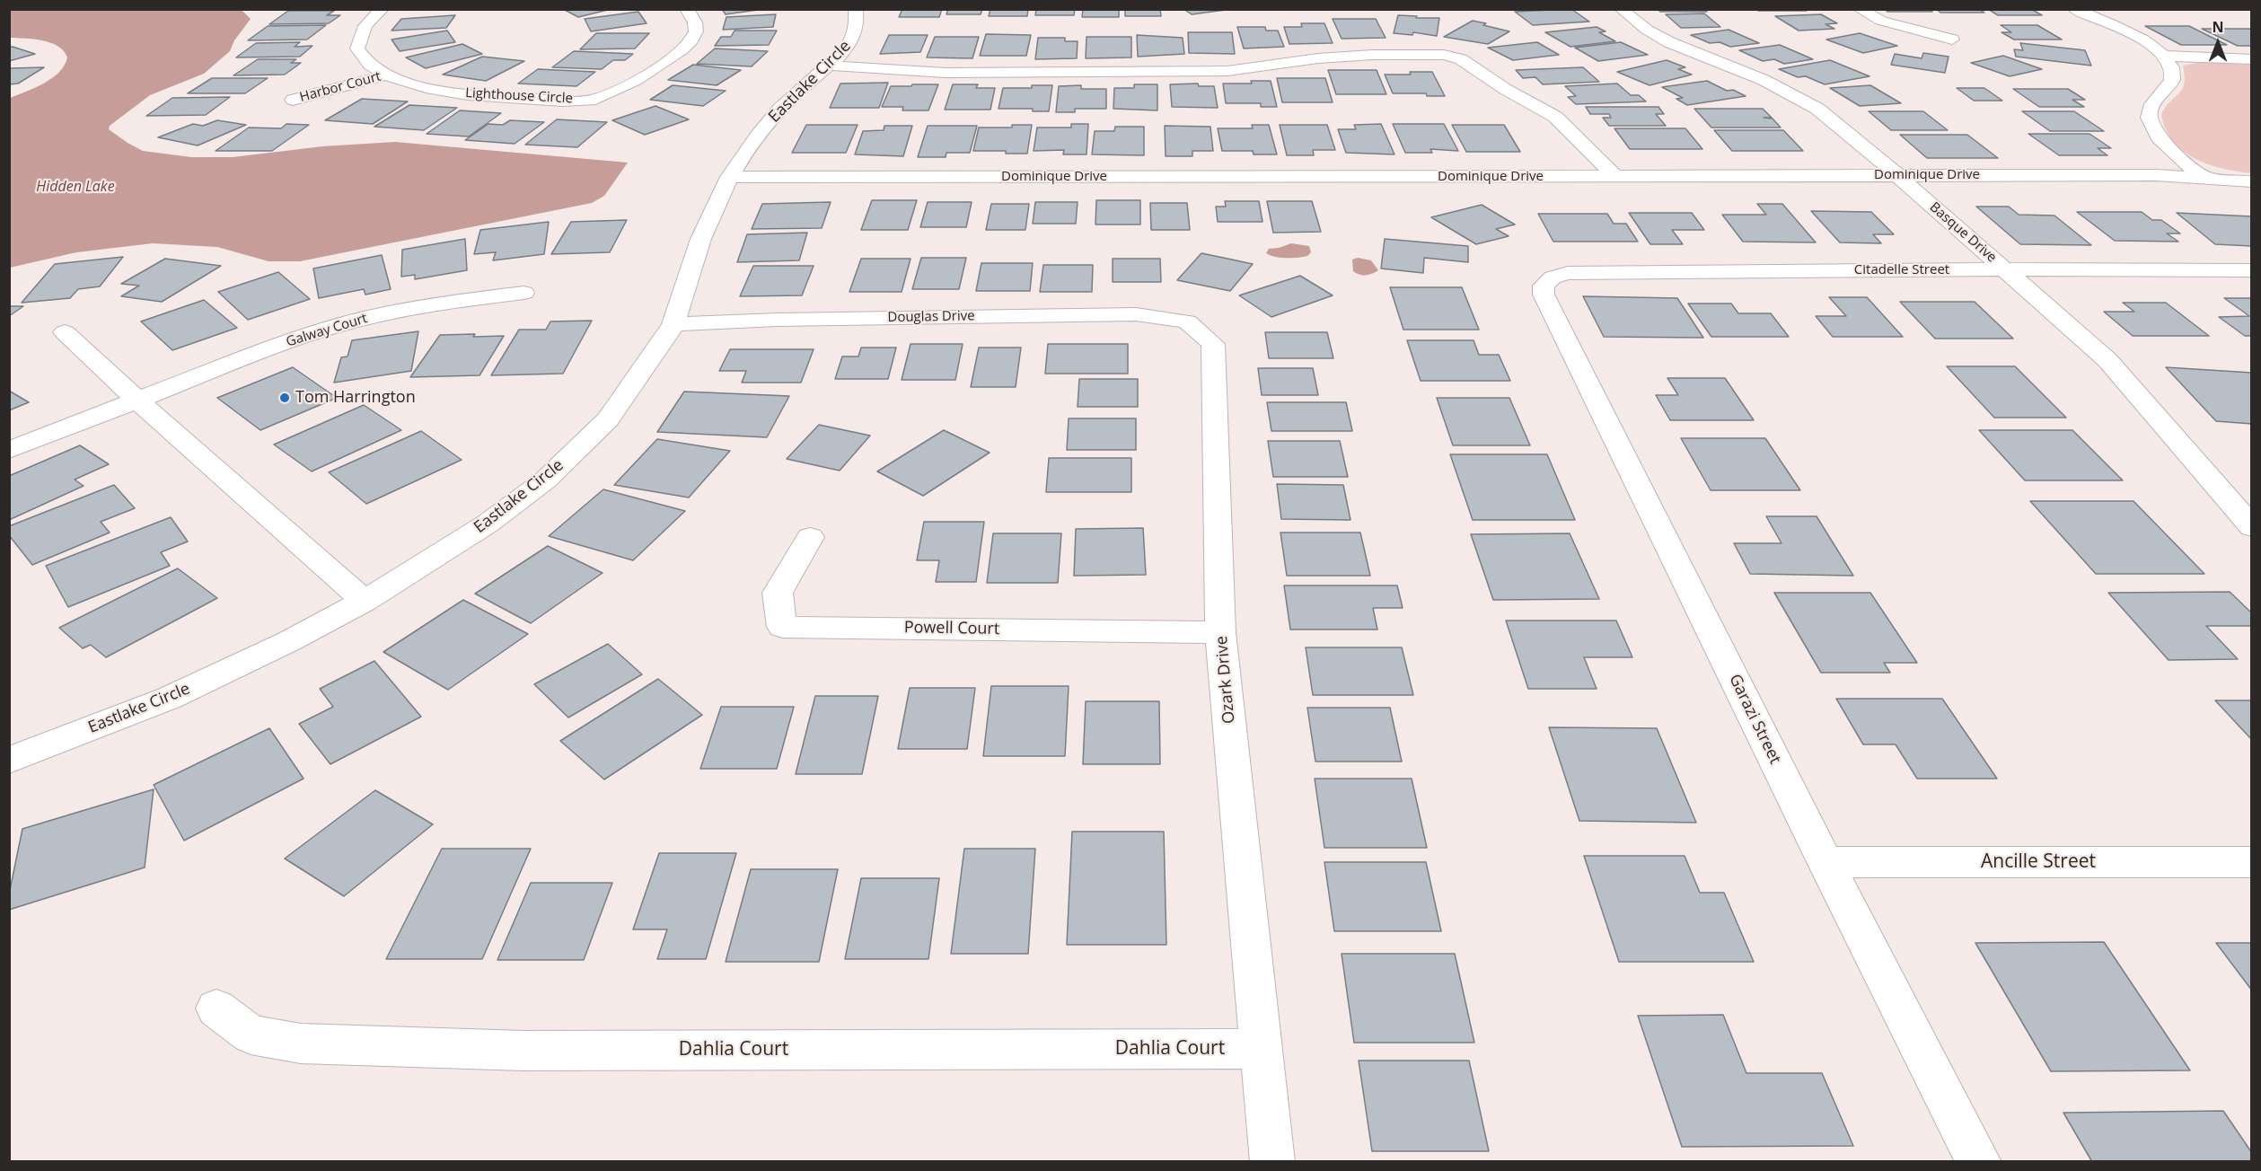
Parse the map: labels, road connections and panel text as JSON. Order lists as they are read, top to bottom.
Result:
{
  "streets": {
    "street": [
      "Eastlake Circle",
      "Harbor Court",
      "Lighthouse Circle",
      "Dominique Drive",
      "Basque Drive",
      "Citadelle Street",
      "Douglas Drive",
      "Galway Court",
      "Powell Court",
      "Ozark Drive",
      "Garazi Street",
      "Ancille Street",
      "Dahlia Court"
    ]
  },
  "crossings": [
    ["Eastlake Circle", "Dominique Drive"],
    ["Eastlake Circle", "Douglas Drive"],
    ["Harbor Court", "Lighthouse Circle"],
    ["Dominique Drive", "Basque Drive"],
    ["Basque Drive", "Citadelle Street"],
    ["Citadelle Street", "Garazi Street"],
    ["Douglas Drive", "Ozark Drive"],
    ["Powell Court", "Ozark Drive"],
    ["Ozark Drive", "Dahlia Court"],
    ["Garazi Street", "Ancille Street"]
  ],
  "water": ["Hidden Lake"],
  "places": ["Tom Harrington"],
  "north": "top"
}
